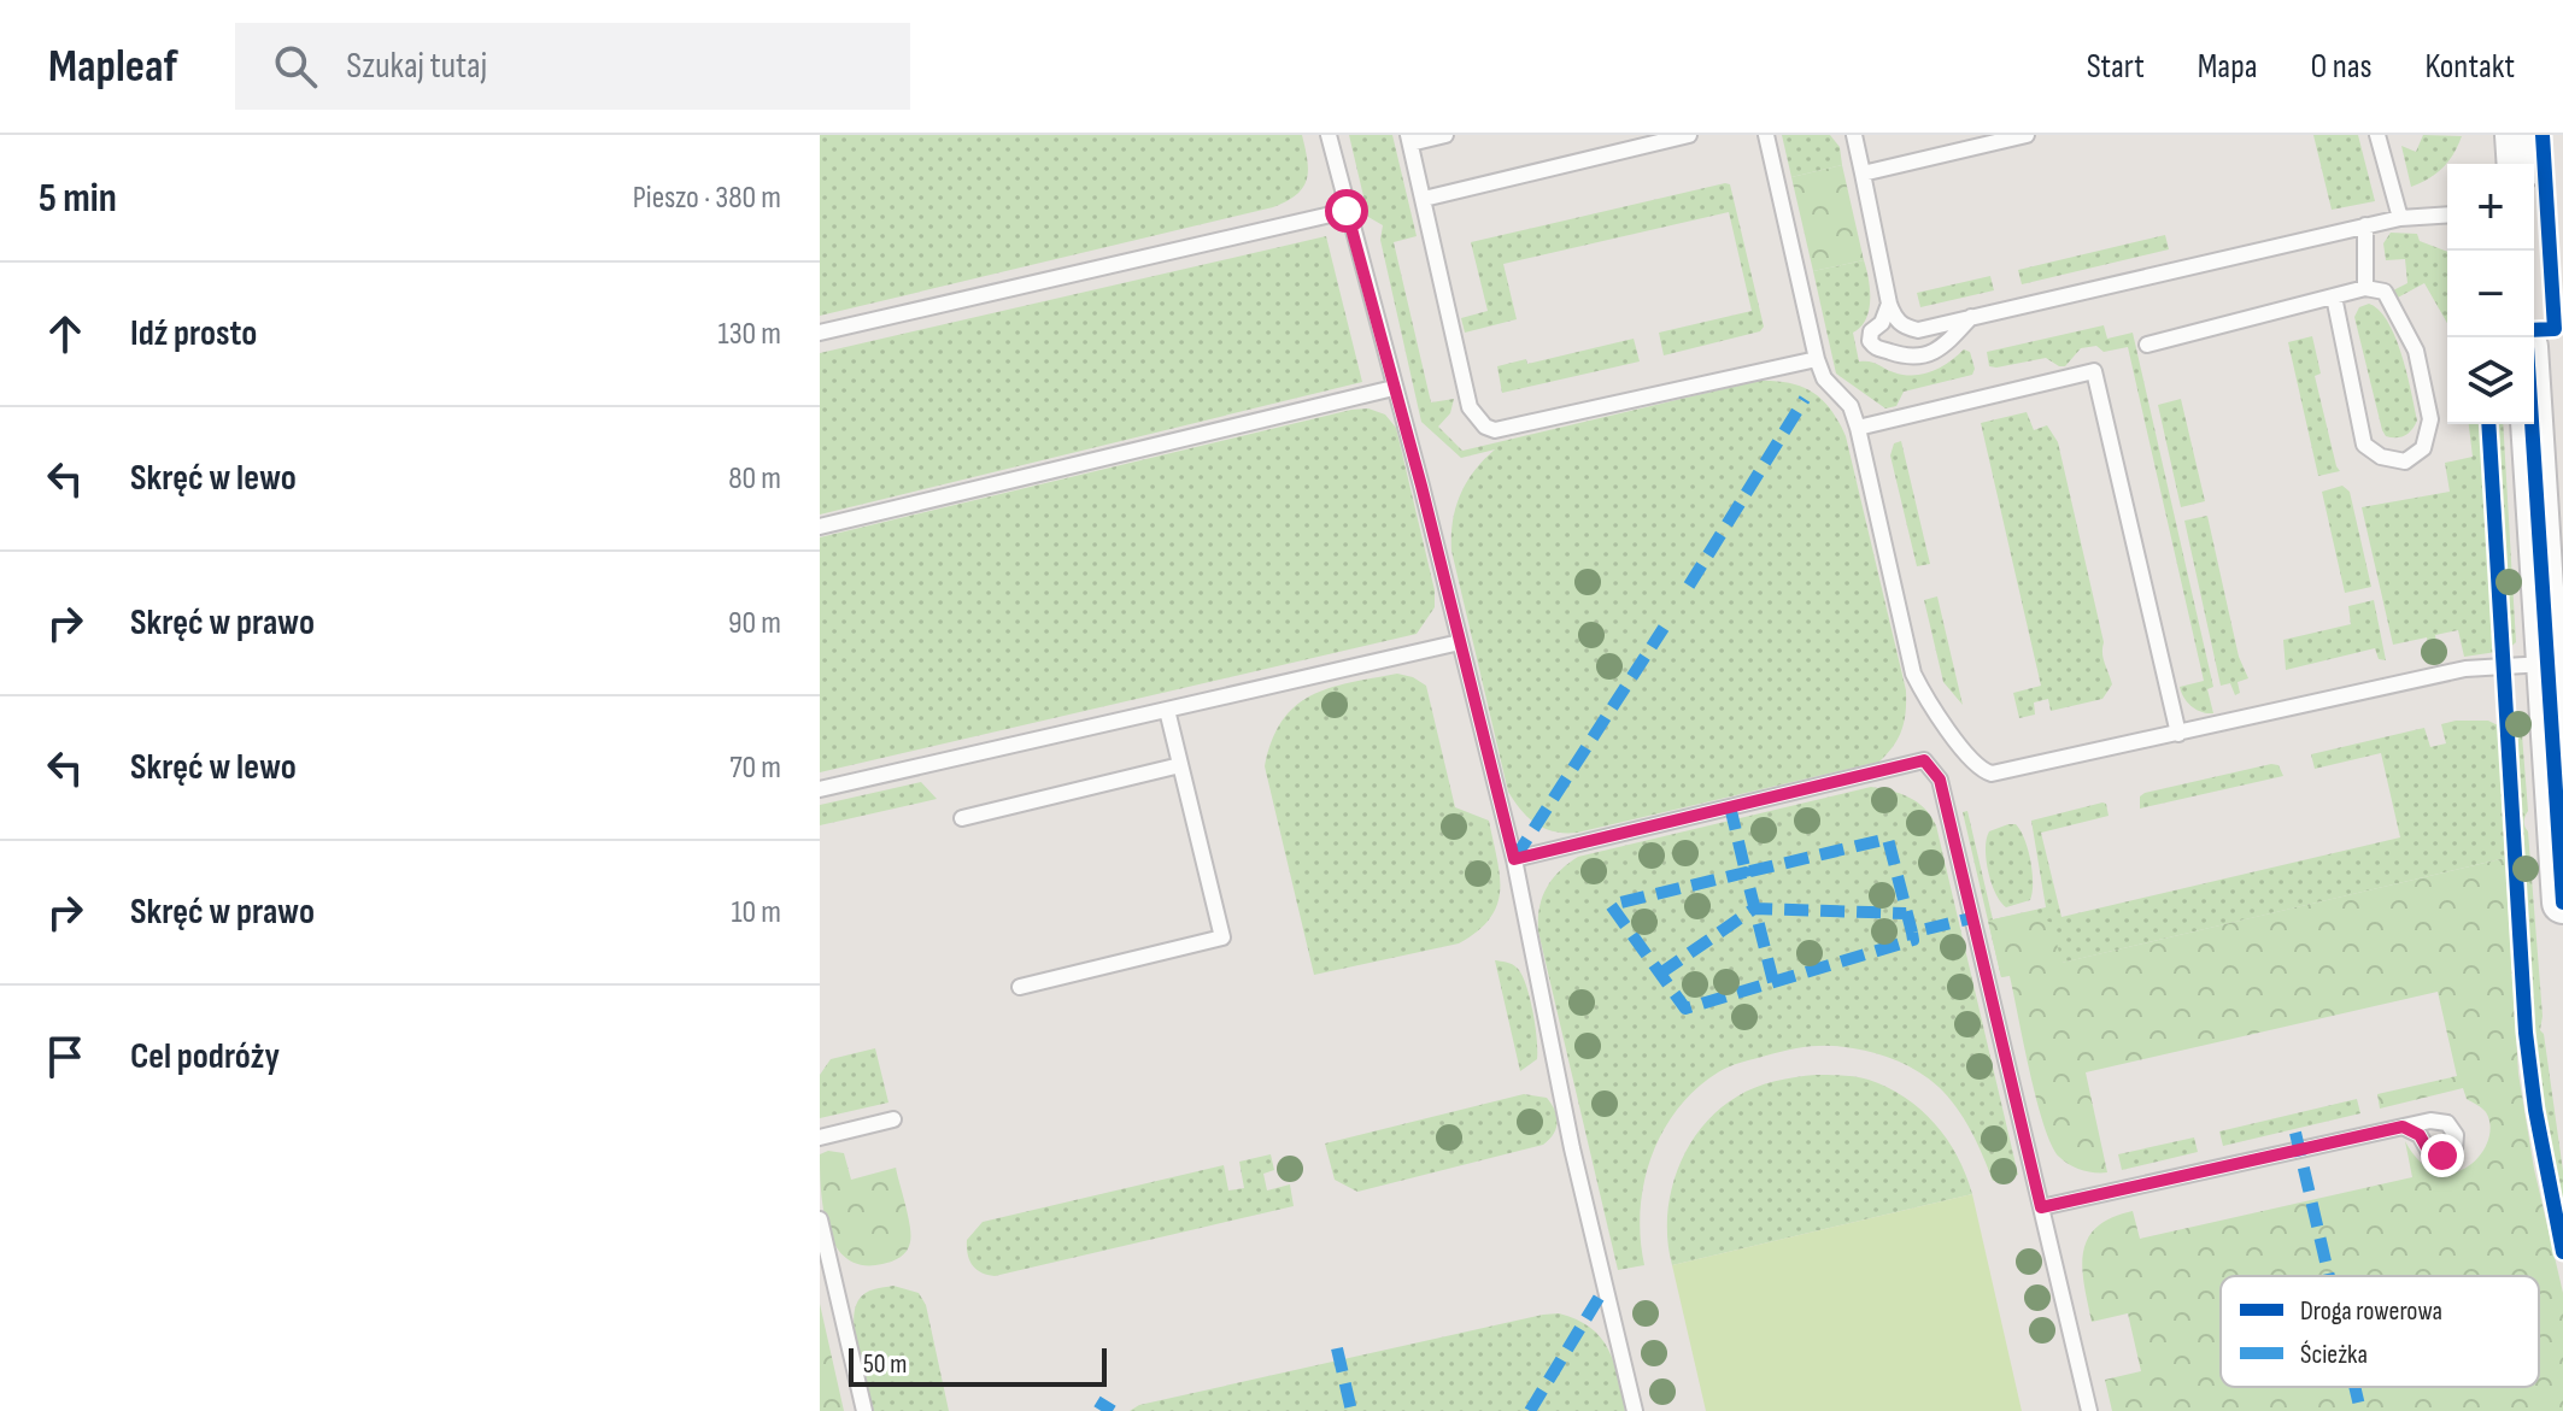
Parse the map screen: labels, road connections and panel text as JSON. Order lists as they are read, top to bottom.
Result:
{
  "legend": ["Droga rowerowa", "Ścieżka"],
  "scale_bar": "50 m",
  "page": {
    "header": "Mapleaf",
    "search": "Szukaj tutaj",
    "nav": [
      "Start",
      "Mapa",
      "O nas",
      "Kontakt"
    ],
    "heading": ["5 min", "Pieszo · 380 m"],
    "map_buttons": ["+", "−"],
    "list": [
      ["Idź prosto", "130 m"],
      ["Skręć w lewo", "80 m"],
      ["Skręć w prawo", "90 m"],
      ["Skręć w lewo", "70 m"],
      ["Skręć w prawo", "10 m"],
      "Cel podróży"
    ],
    "scale": "50 m"
  }
}
